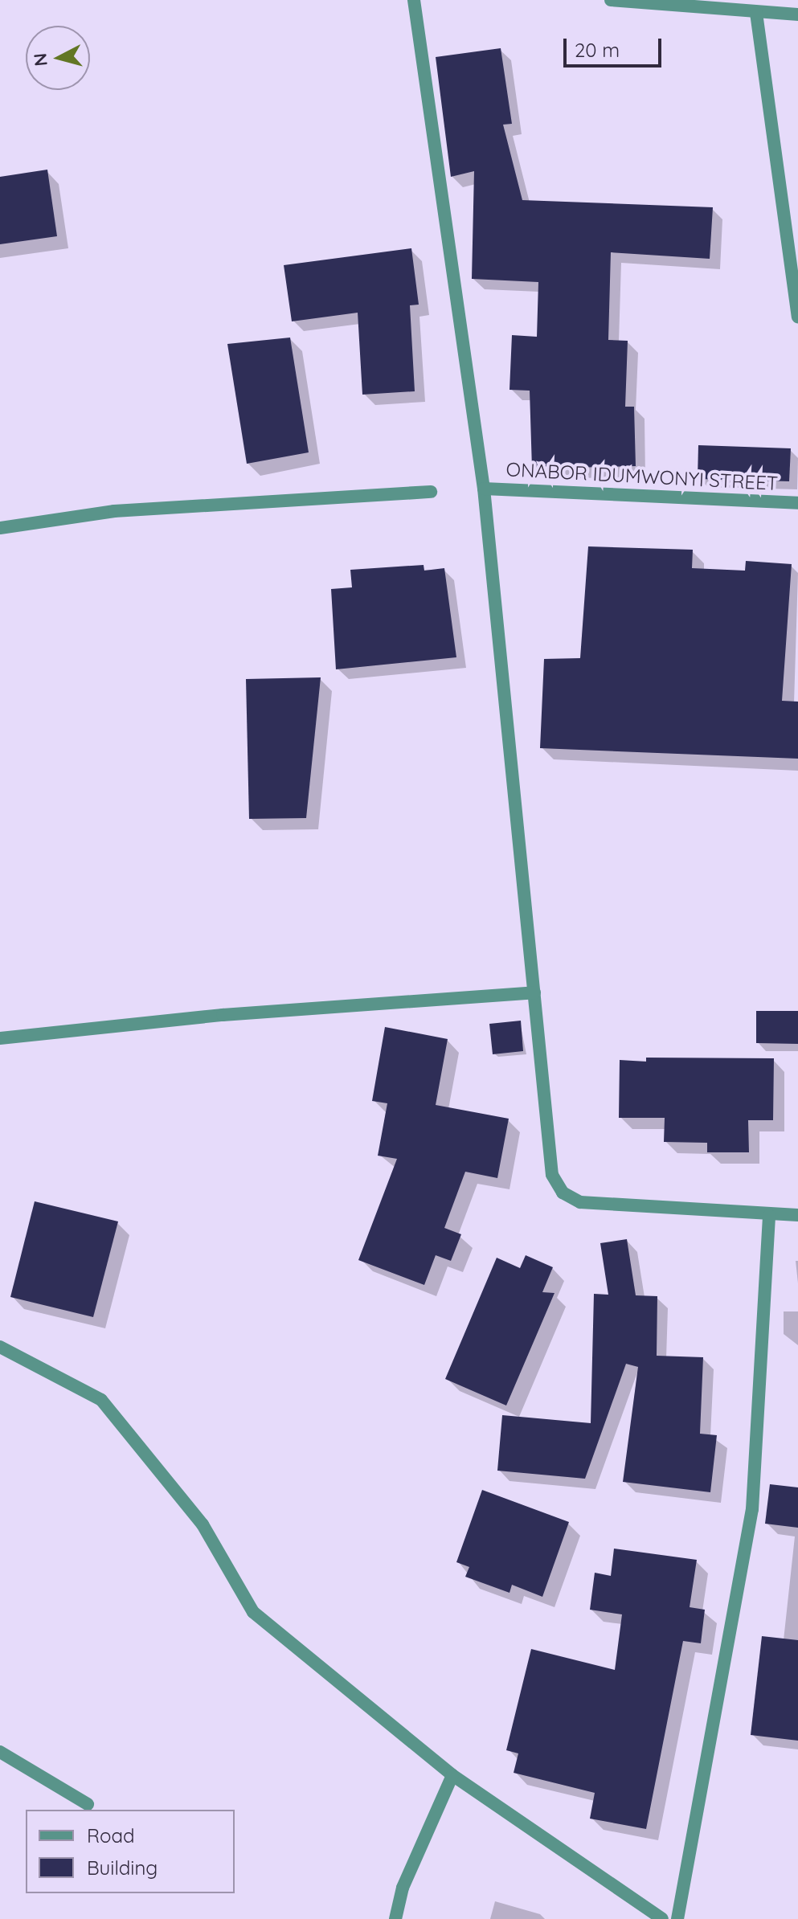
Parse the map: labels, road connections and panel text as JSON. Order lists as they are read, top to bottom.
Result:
{
  "streets": {
    "street": ["ONABOR IDUMWONYI STREET"]
  },
  "legend": ["Road", "Building"],
  "scale_bar": "20 m",
  "north": "left"
}
